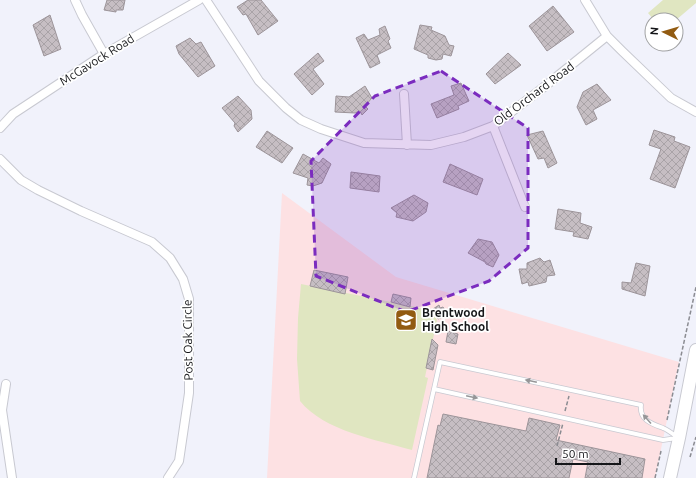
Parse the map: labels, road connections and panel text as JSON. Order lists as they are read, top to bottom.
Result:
{
  "streets": {
    "street": ["McGavock Road", "Old Orchard Road", "Post Oak Circle"]
  },
  "places": {
    "school or university": ["Brentwood High School"]
  },
  "scale_bar": "50 m",
  "north": "left"
}
